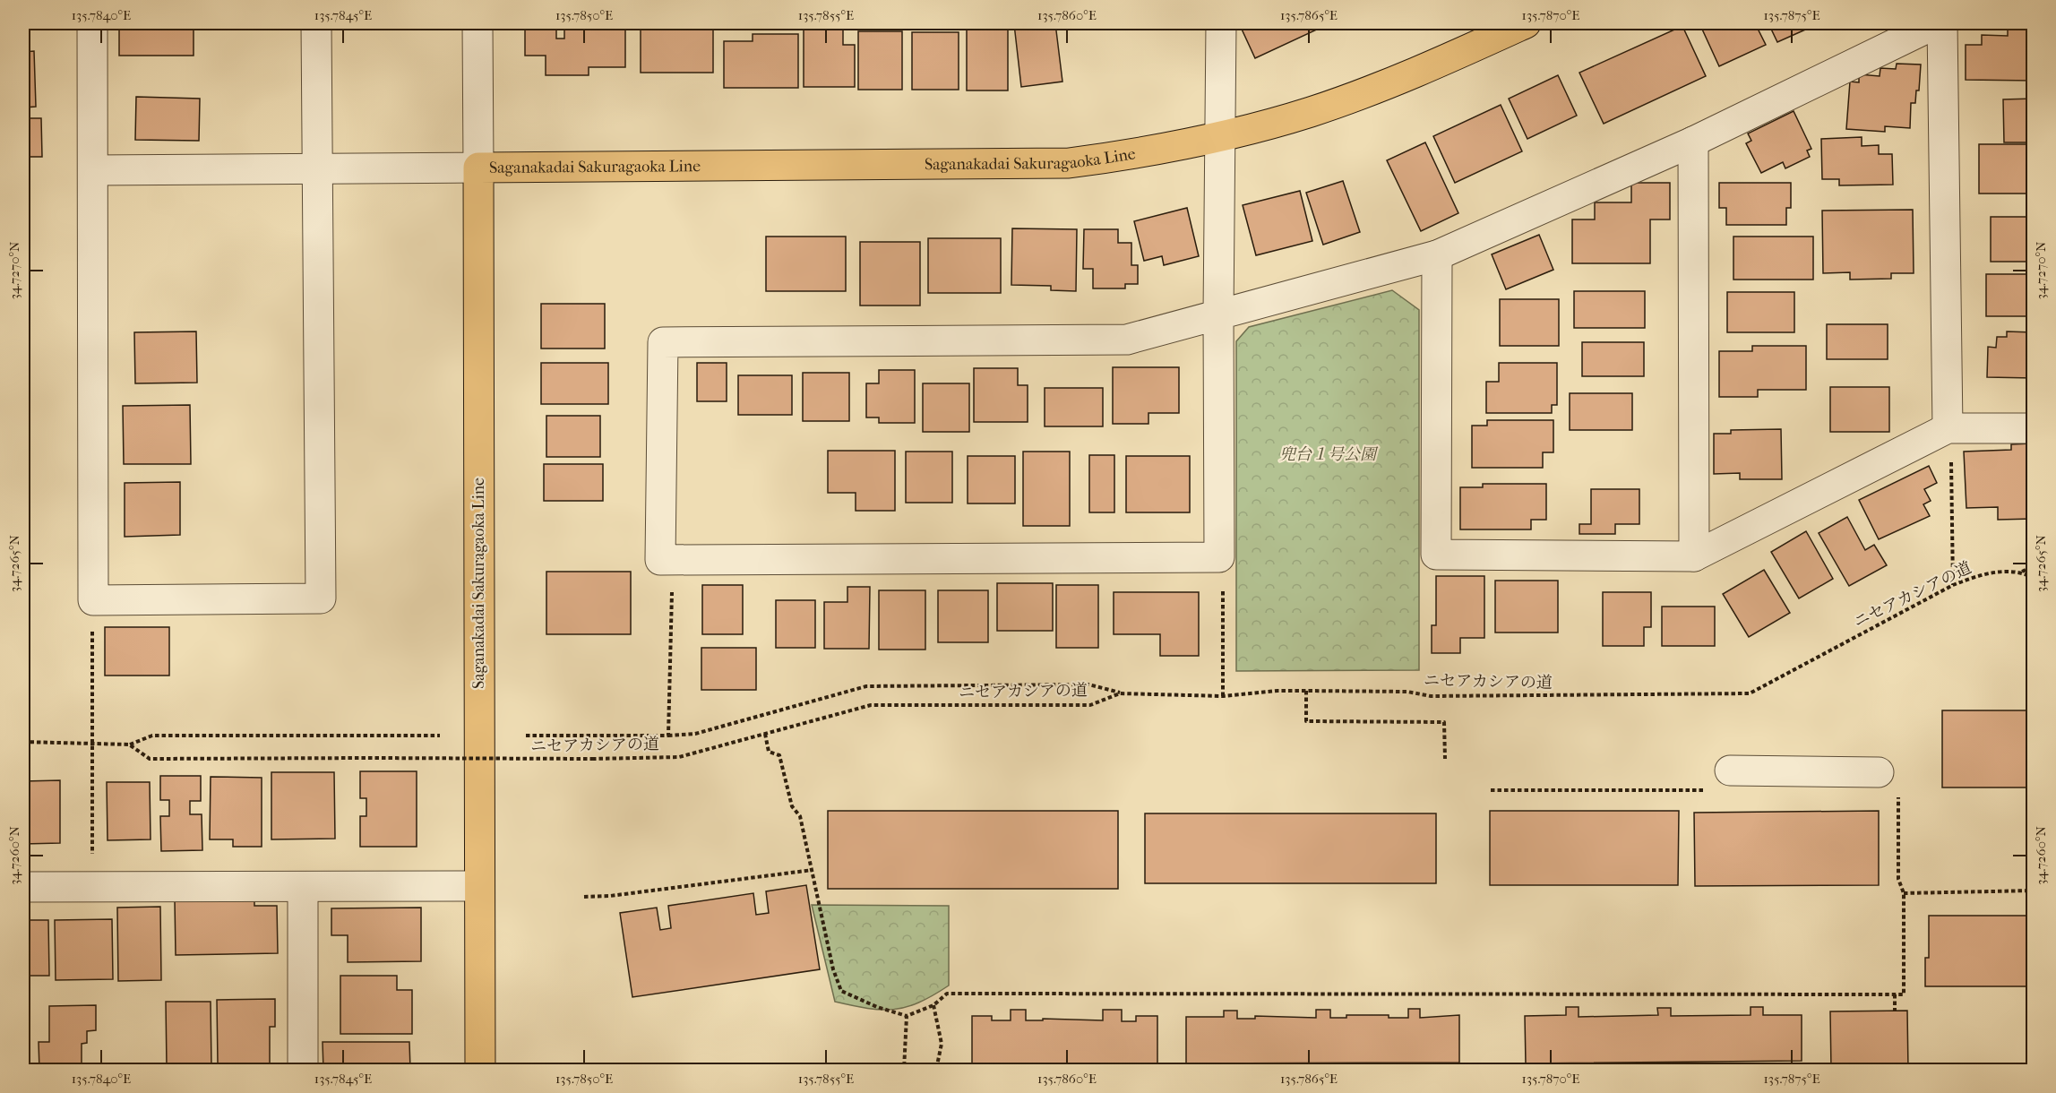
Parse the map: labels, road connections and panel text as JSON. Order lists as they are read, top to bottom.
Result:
{
  "streets": {
    "main road": ["Saganakadai Sakuragaoka Line"],
    "path": ["ニセアカシアの道"]
  },
  "parks": ["兜台１号公園"],
  "coordinates": [
    "135.7840°E",
    "135.7845°E",
    "135.7850°E",
    "135.7855°E",
    "135.7860°E",
    "135.7865°E",
    "135.7870°E",
    "135.7875°E",
    "34.7270°N",
    "34.7265°N",
    "34.7260°N"
  ]
}
